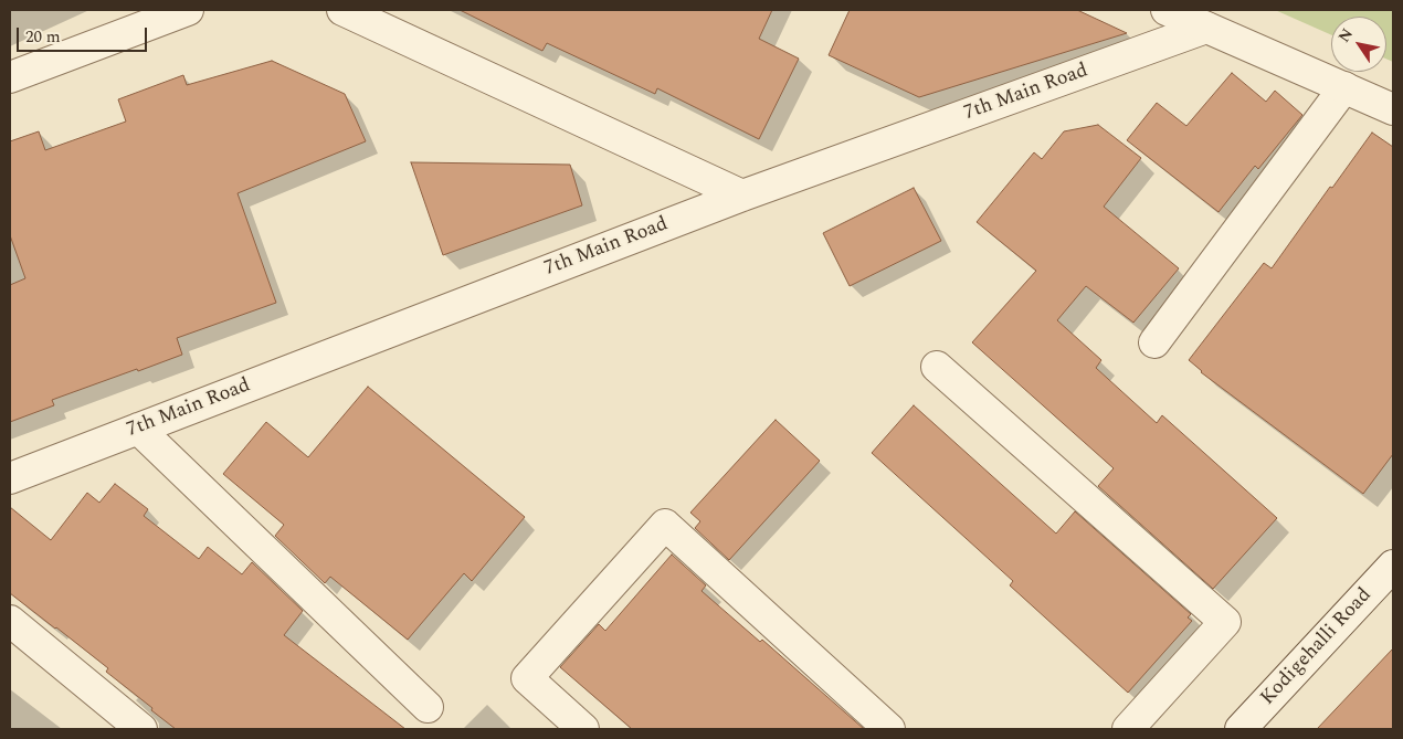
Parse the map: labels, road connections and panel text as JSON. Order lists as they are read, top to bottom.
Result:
{
  "streets": {
    "street": ["7th Main Road", "Kodigehalli Road"]
  },
  "scale_bar": "20 m",
  "north": "top left"
}
